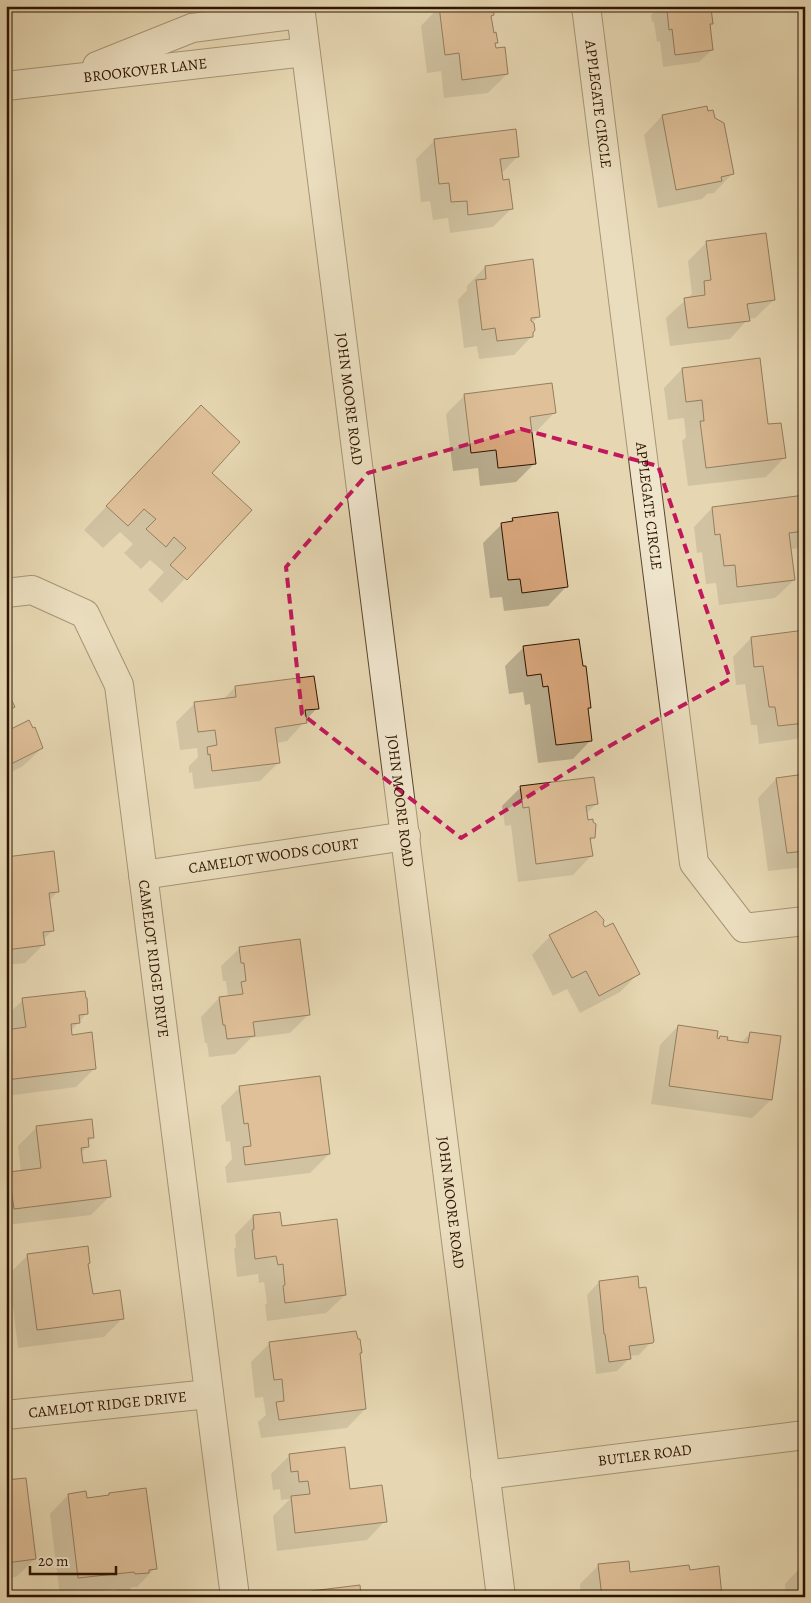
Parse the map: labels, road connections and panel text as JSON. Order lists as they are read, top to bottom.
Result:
{
  "streets": {
    "street": [
      "BROOKOVER LANE",
      "APPLEGATE CIRCLE",
      "JOHN MOORE ROAD",
      "CAMELOT WOODS COURT",
      "CAMELOT RIDGE DRIVE",
      "BUTLER ROAD"
    ]
  },
  "crossings": [
    ["BROOKOVER LANE", "JOHN MOORE ROAD"],
    ["JOHN MOORE ROAD", "CAMELOT WOODS COURT"],
    ["JOHN MOORE ROAD", "BUTLER ROAD"],
    ["CAMELOT WOODS COURT", "CAMELOT RIDGE DRIVE"]
  ],
  "scale_bar": "20 m"
}
